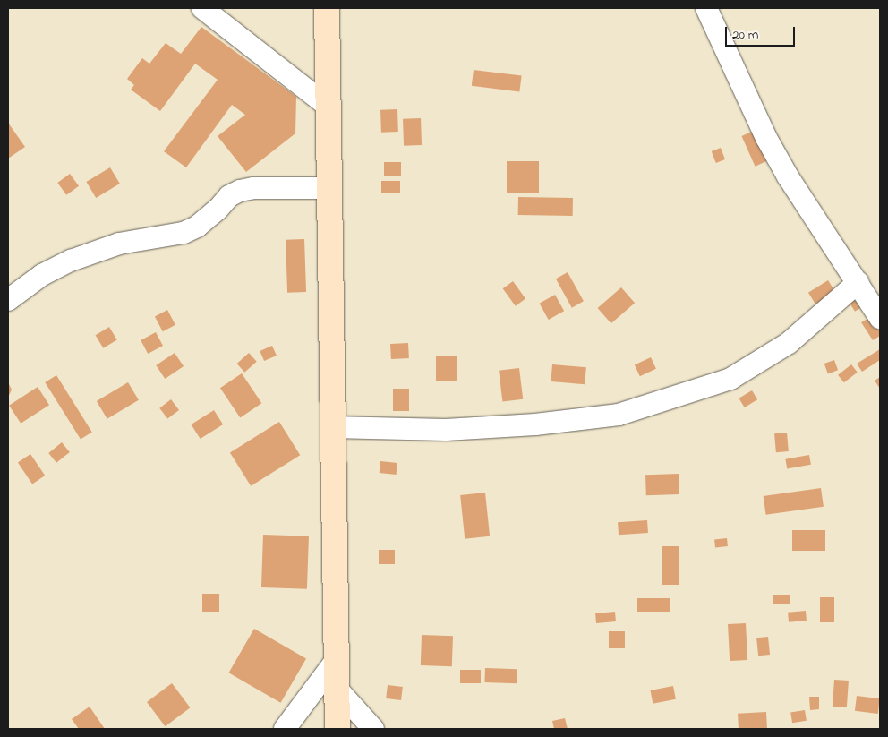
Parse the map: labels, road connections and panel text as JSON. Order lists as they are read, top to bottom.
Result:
{
  "scale_bar": "20 m"
}
